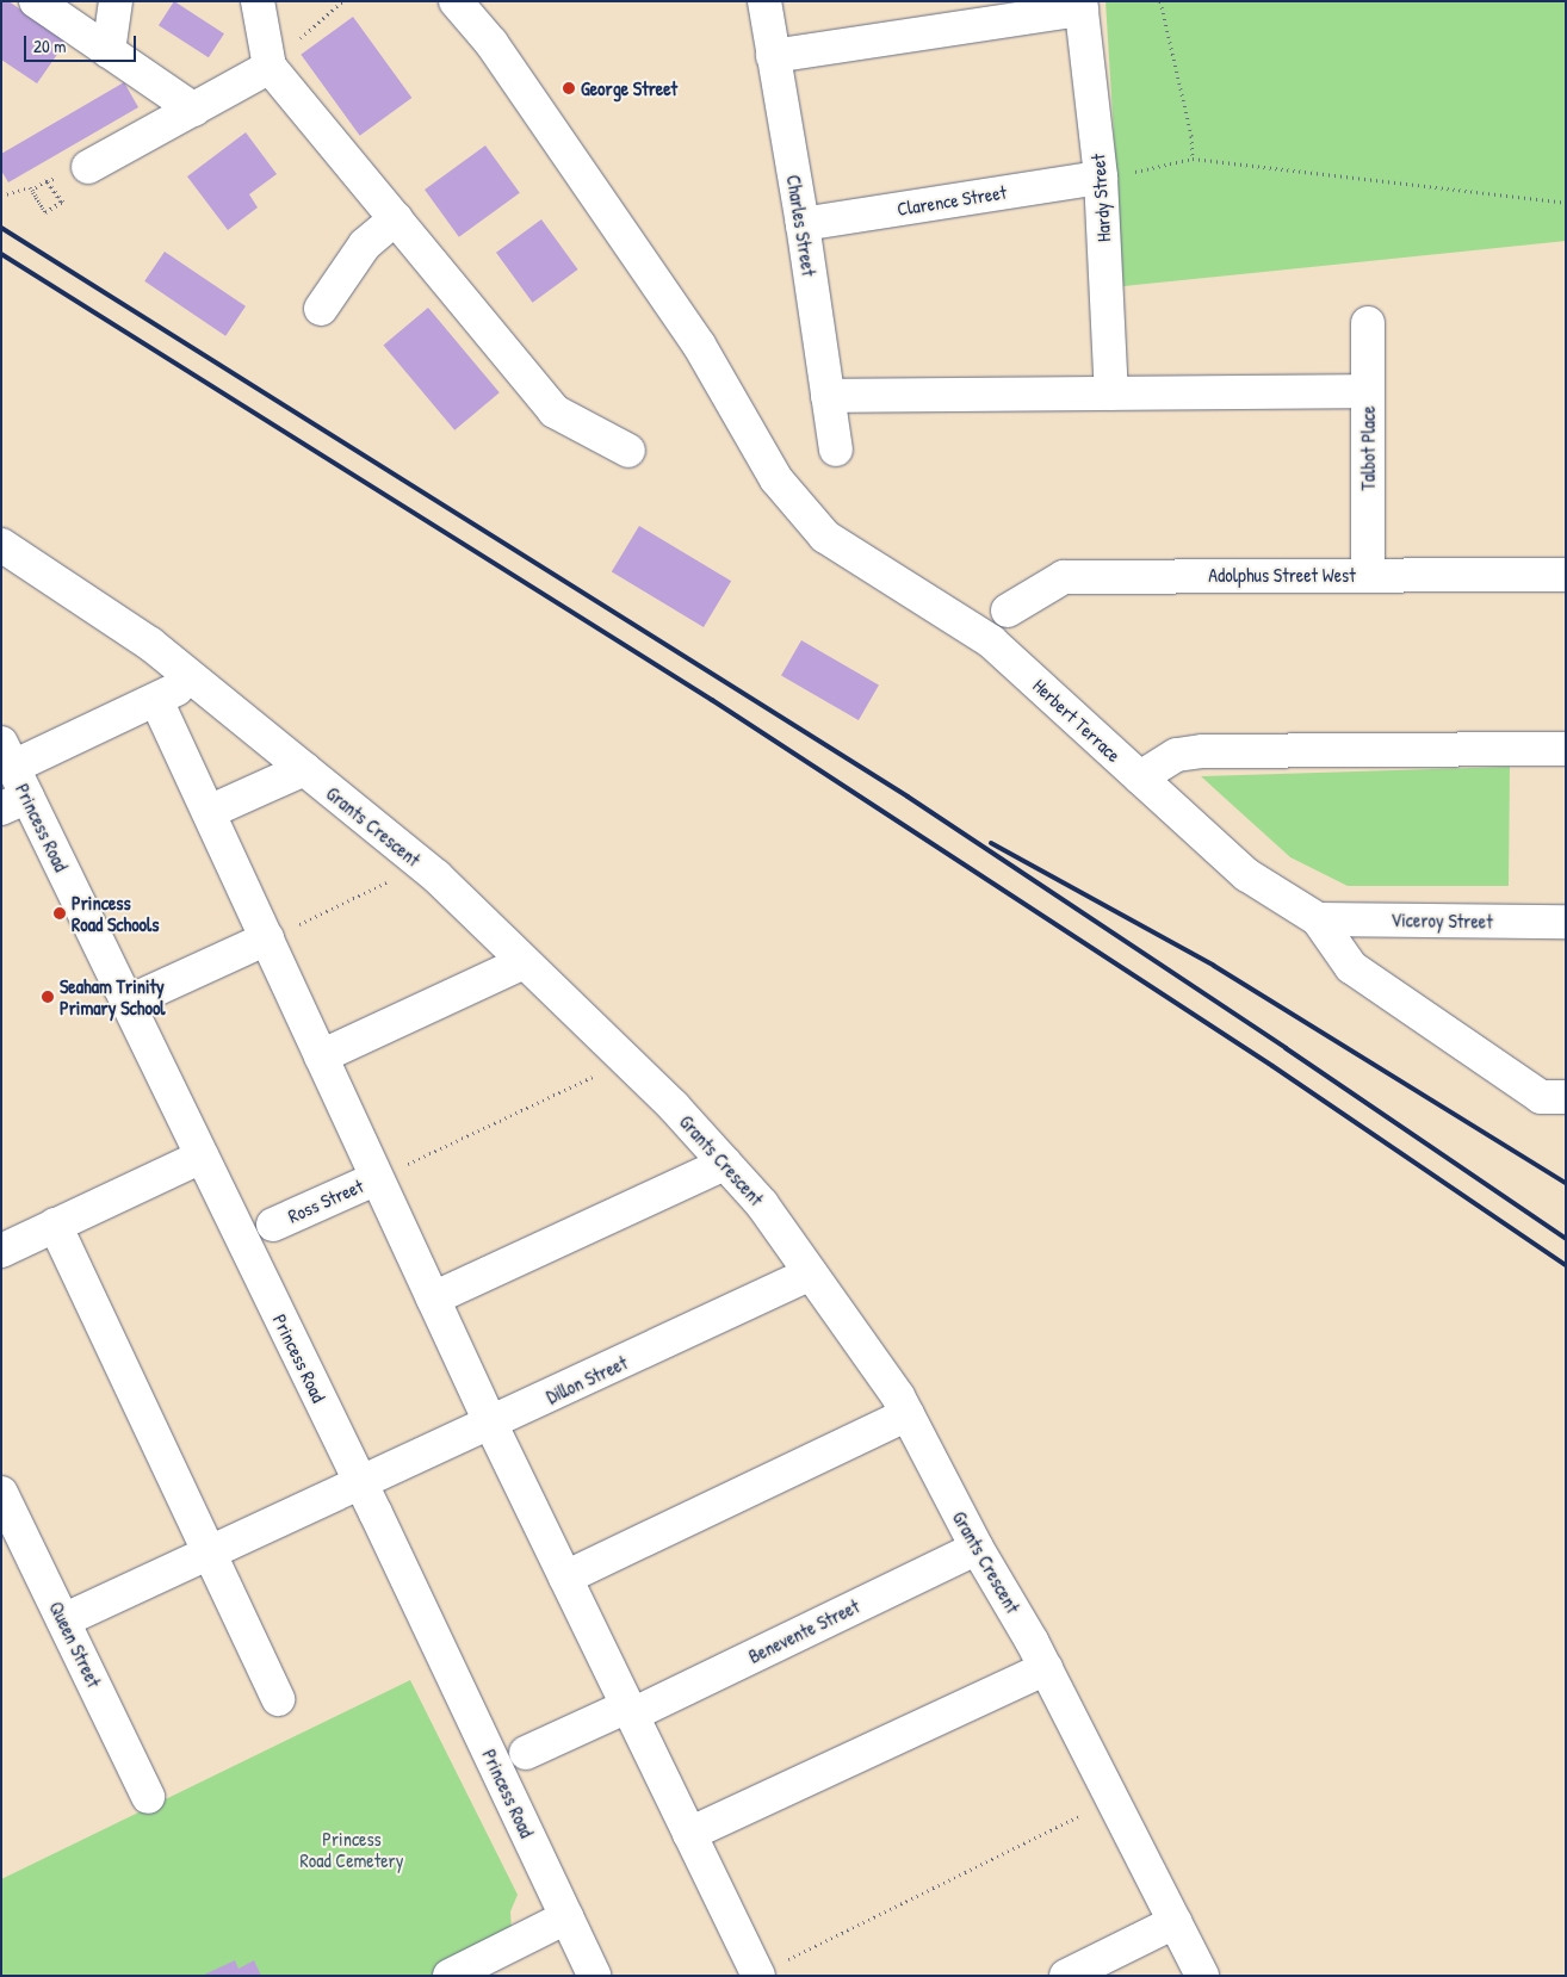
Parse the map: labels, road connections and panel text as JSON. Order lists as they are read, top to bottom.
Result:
{
  "streets": {
    "street": [
      "Hardy Street",
      "Clarence Street",
      "Charles Street",
      "Talbot Place",
      "Adolphus Street West",
      "Herbert Terrace",
      "Grants Crescent",
      "Princess Road",
      "Viceroy Street",
      "Ross Street",
      "Dillon Street",
      "Benevente Street",
      "Queen Street"
    ]
  },
  "crossings": [
    ["Hardy Street", "Clarence Street"],
    ["Clarence Street", "Charles Street"],
    ["Talbot Place", "Adolphus Street West"],
    ["Herbert Terrace", "Viceroy Street"],
    ["Grants Crescent", "Dillon Street"],
    ["Grants Crescent", "Benevente Street"],
    ["Princess Road", "Dillon Street"],
    ["Dillon Street", "Queen Street"]
  ],
  "parks": ["Princess Road Cemetery"],
  "places": ["George Street", "Princess Road Schools", "Seaham Trinity Primary School"],
  "scale_bar": "20 m"
}
